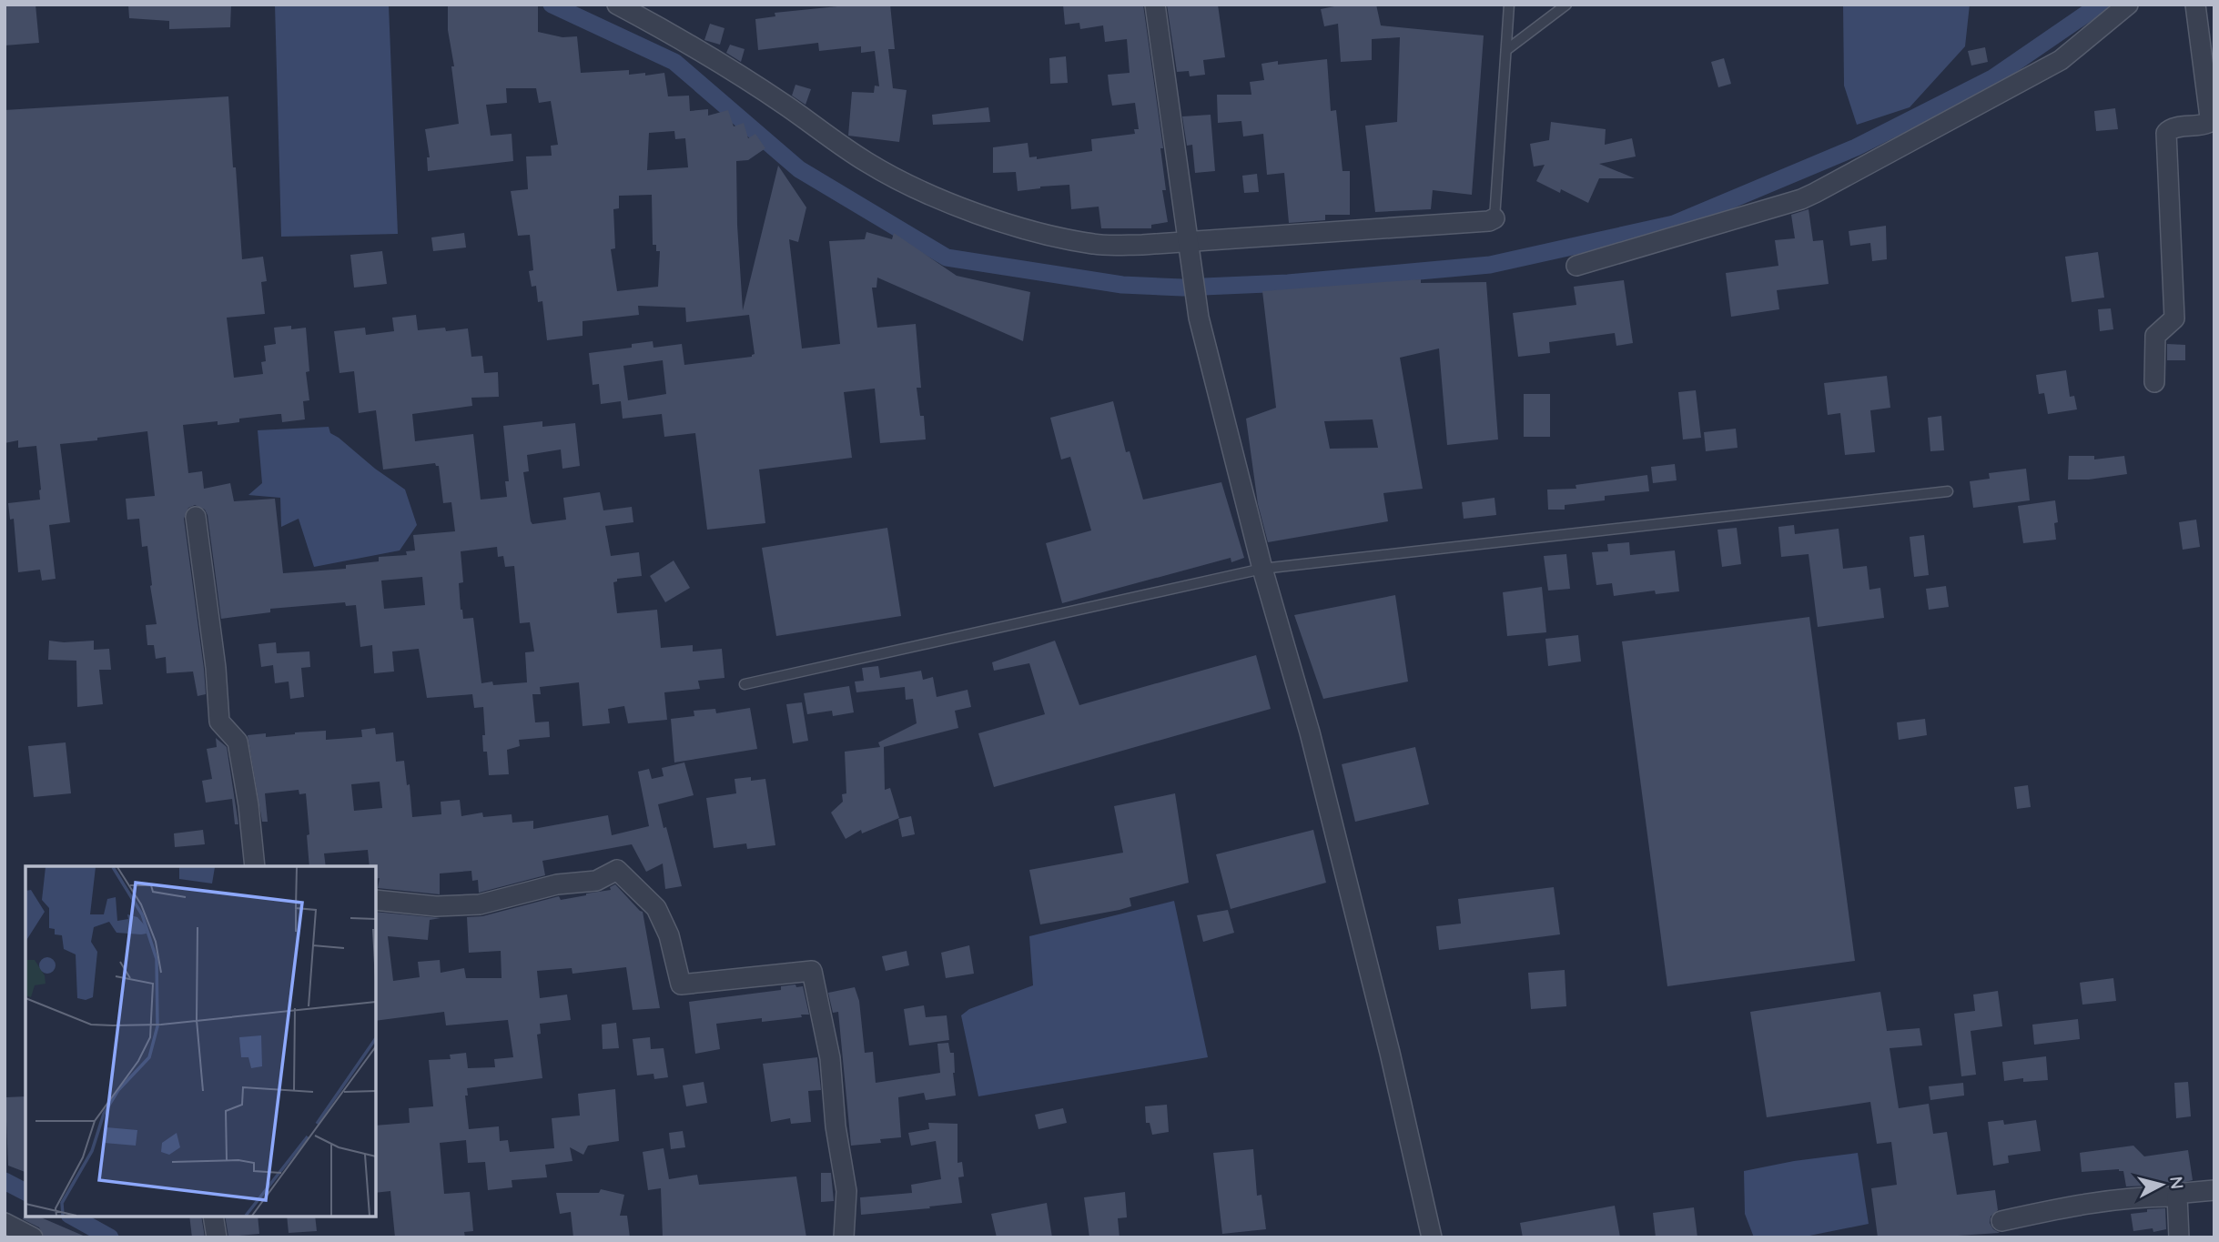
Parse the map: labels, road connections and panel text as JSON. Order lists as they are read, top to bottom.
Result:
{
  "north": "right"
}
